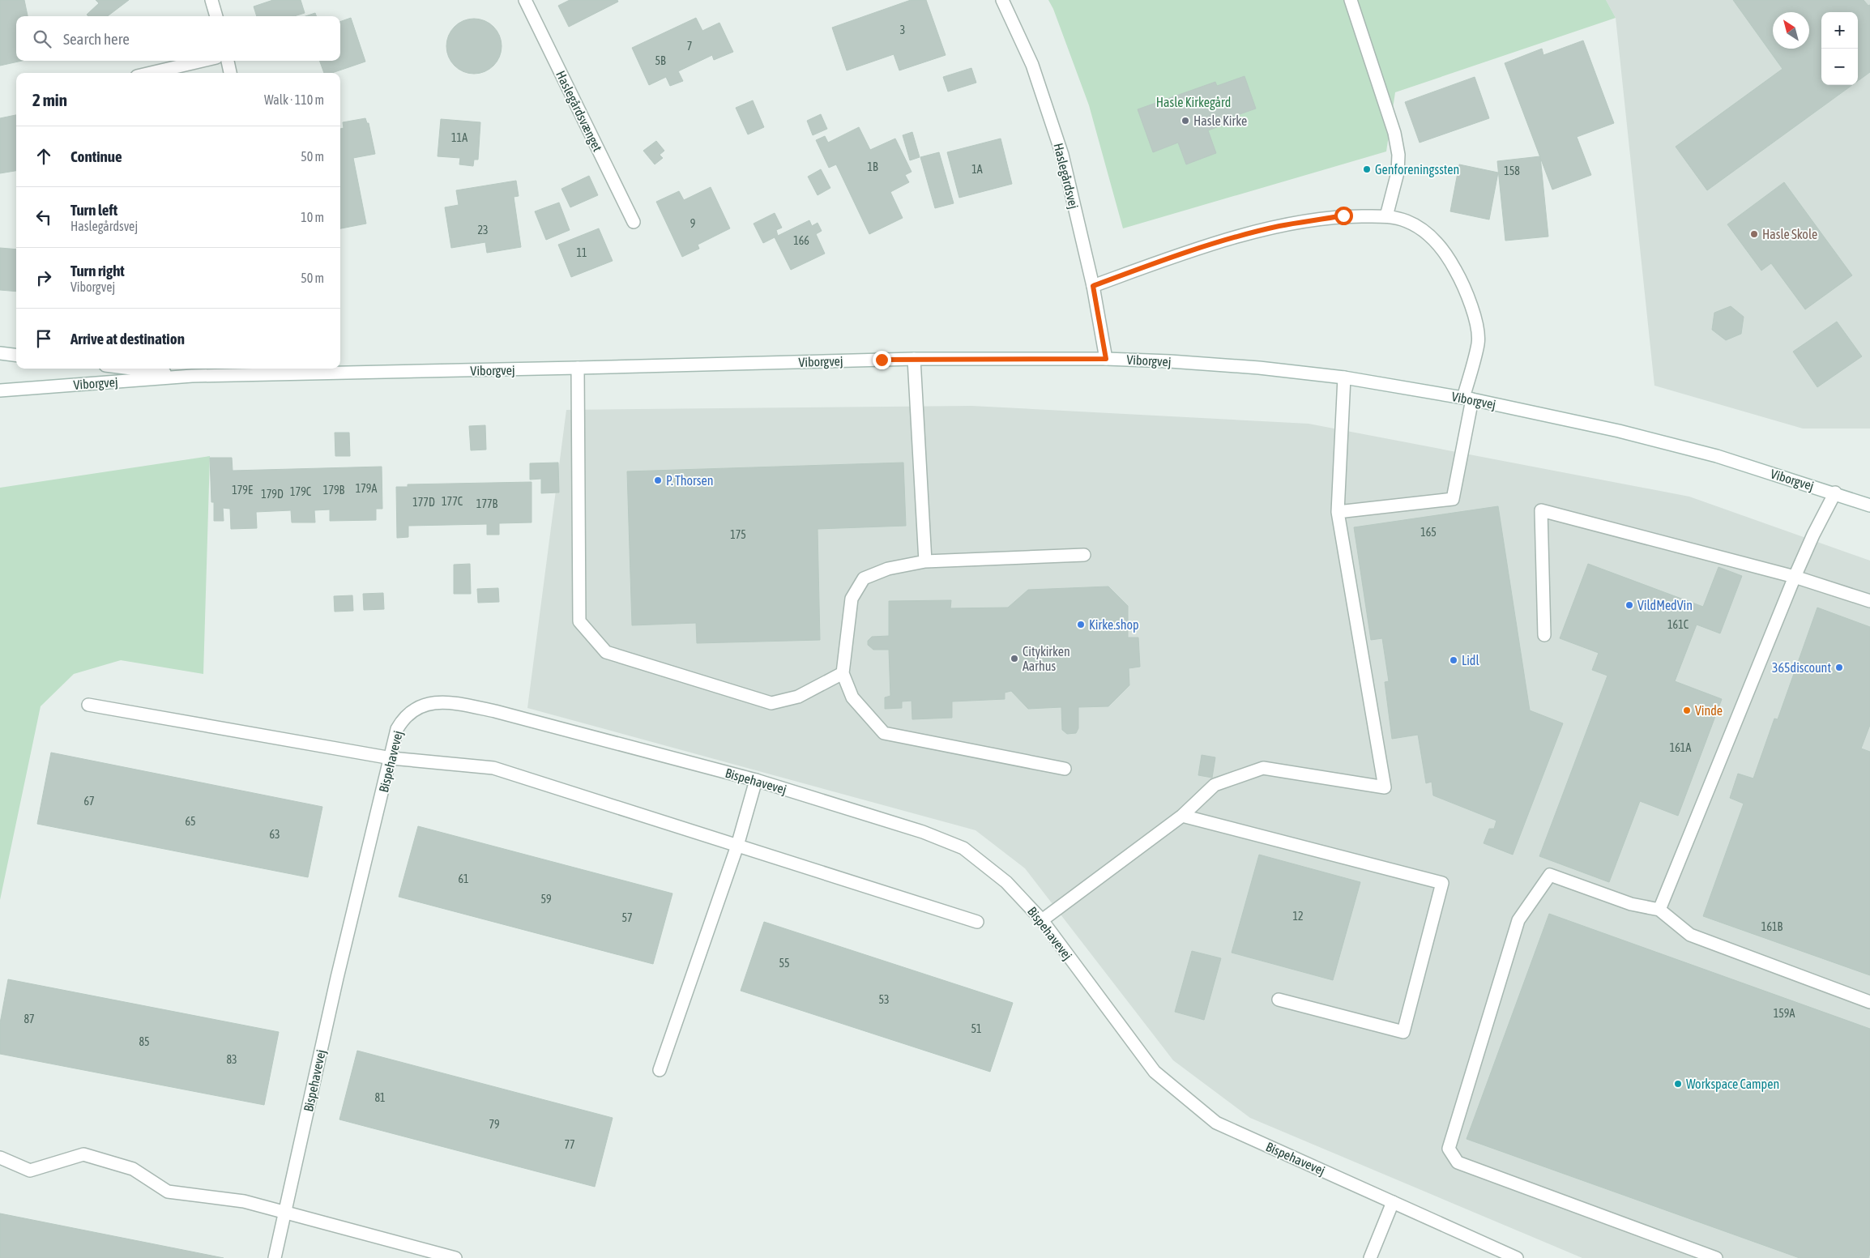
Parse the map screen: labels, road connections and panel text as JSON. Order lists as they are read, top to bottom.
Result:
{
  "streets": {
    "street": [
      "Haslegårdsvænget",
      "Haslegårdsvej",
      "Viborgvej",
      "Bispehavevej"
    ]
  },
  "crossings": [
    ["Haslegårdsvej", "Viborgvej"]
  ],
  "parks": ["Hasle Kirkegård"],
  "places": [
    "Hasle Kirke",
    "Genforeningssten",
    "Hasle Skole",
    "P. Thorsen",
    "VildMedVin",
    "Kirke.shop",
    "Citykirken Aarhus",
    "Lidl",
    "365discount",
    "Vinde",
    "Workspace Campen"
  ],
  "house_numbers": [
    "3",
    "7",
    "5B",
    "11A",
    "1B",
    "1A",
    "158",
    "9",
    "23",
    "166",
    "11",
    "179A",
    "179E",
    "179B",
    "179C",
    "179D",
    "177C",
    "177D",
    "177B",
    "165",
    "175",
    "161C",
    "161A",
    "67",
    "65",
    "63",
    "61",
    "59",
    "12",
    "57",
    "161B",
    "55",
    "53",
    "159A",
    "87",
    "51",
    "85",
    "83",
    "81",
    "79",
    "77"
  ],
  "north": "top left",
  "page": {
    "map_buttons": ["+", "−"],
    "search": "Search here",
    "heading": ["2 min", "Walk · 110 m"],
    "list": [
      ["Continue", "50 m"],
      ["Turn left", "Haslegårdsvej", "10 m"],
      ["Turn right", "Viborgvej", "50 m"],
      "Arrive at destination"
    ]
  }
}
